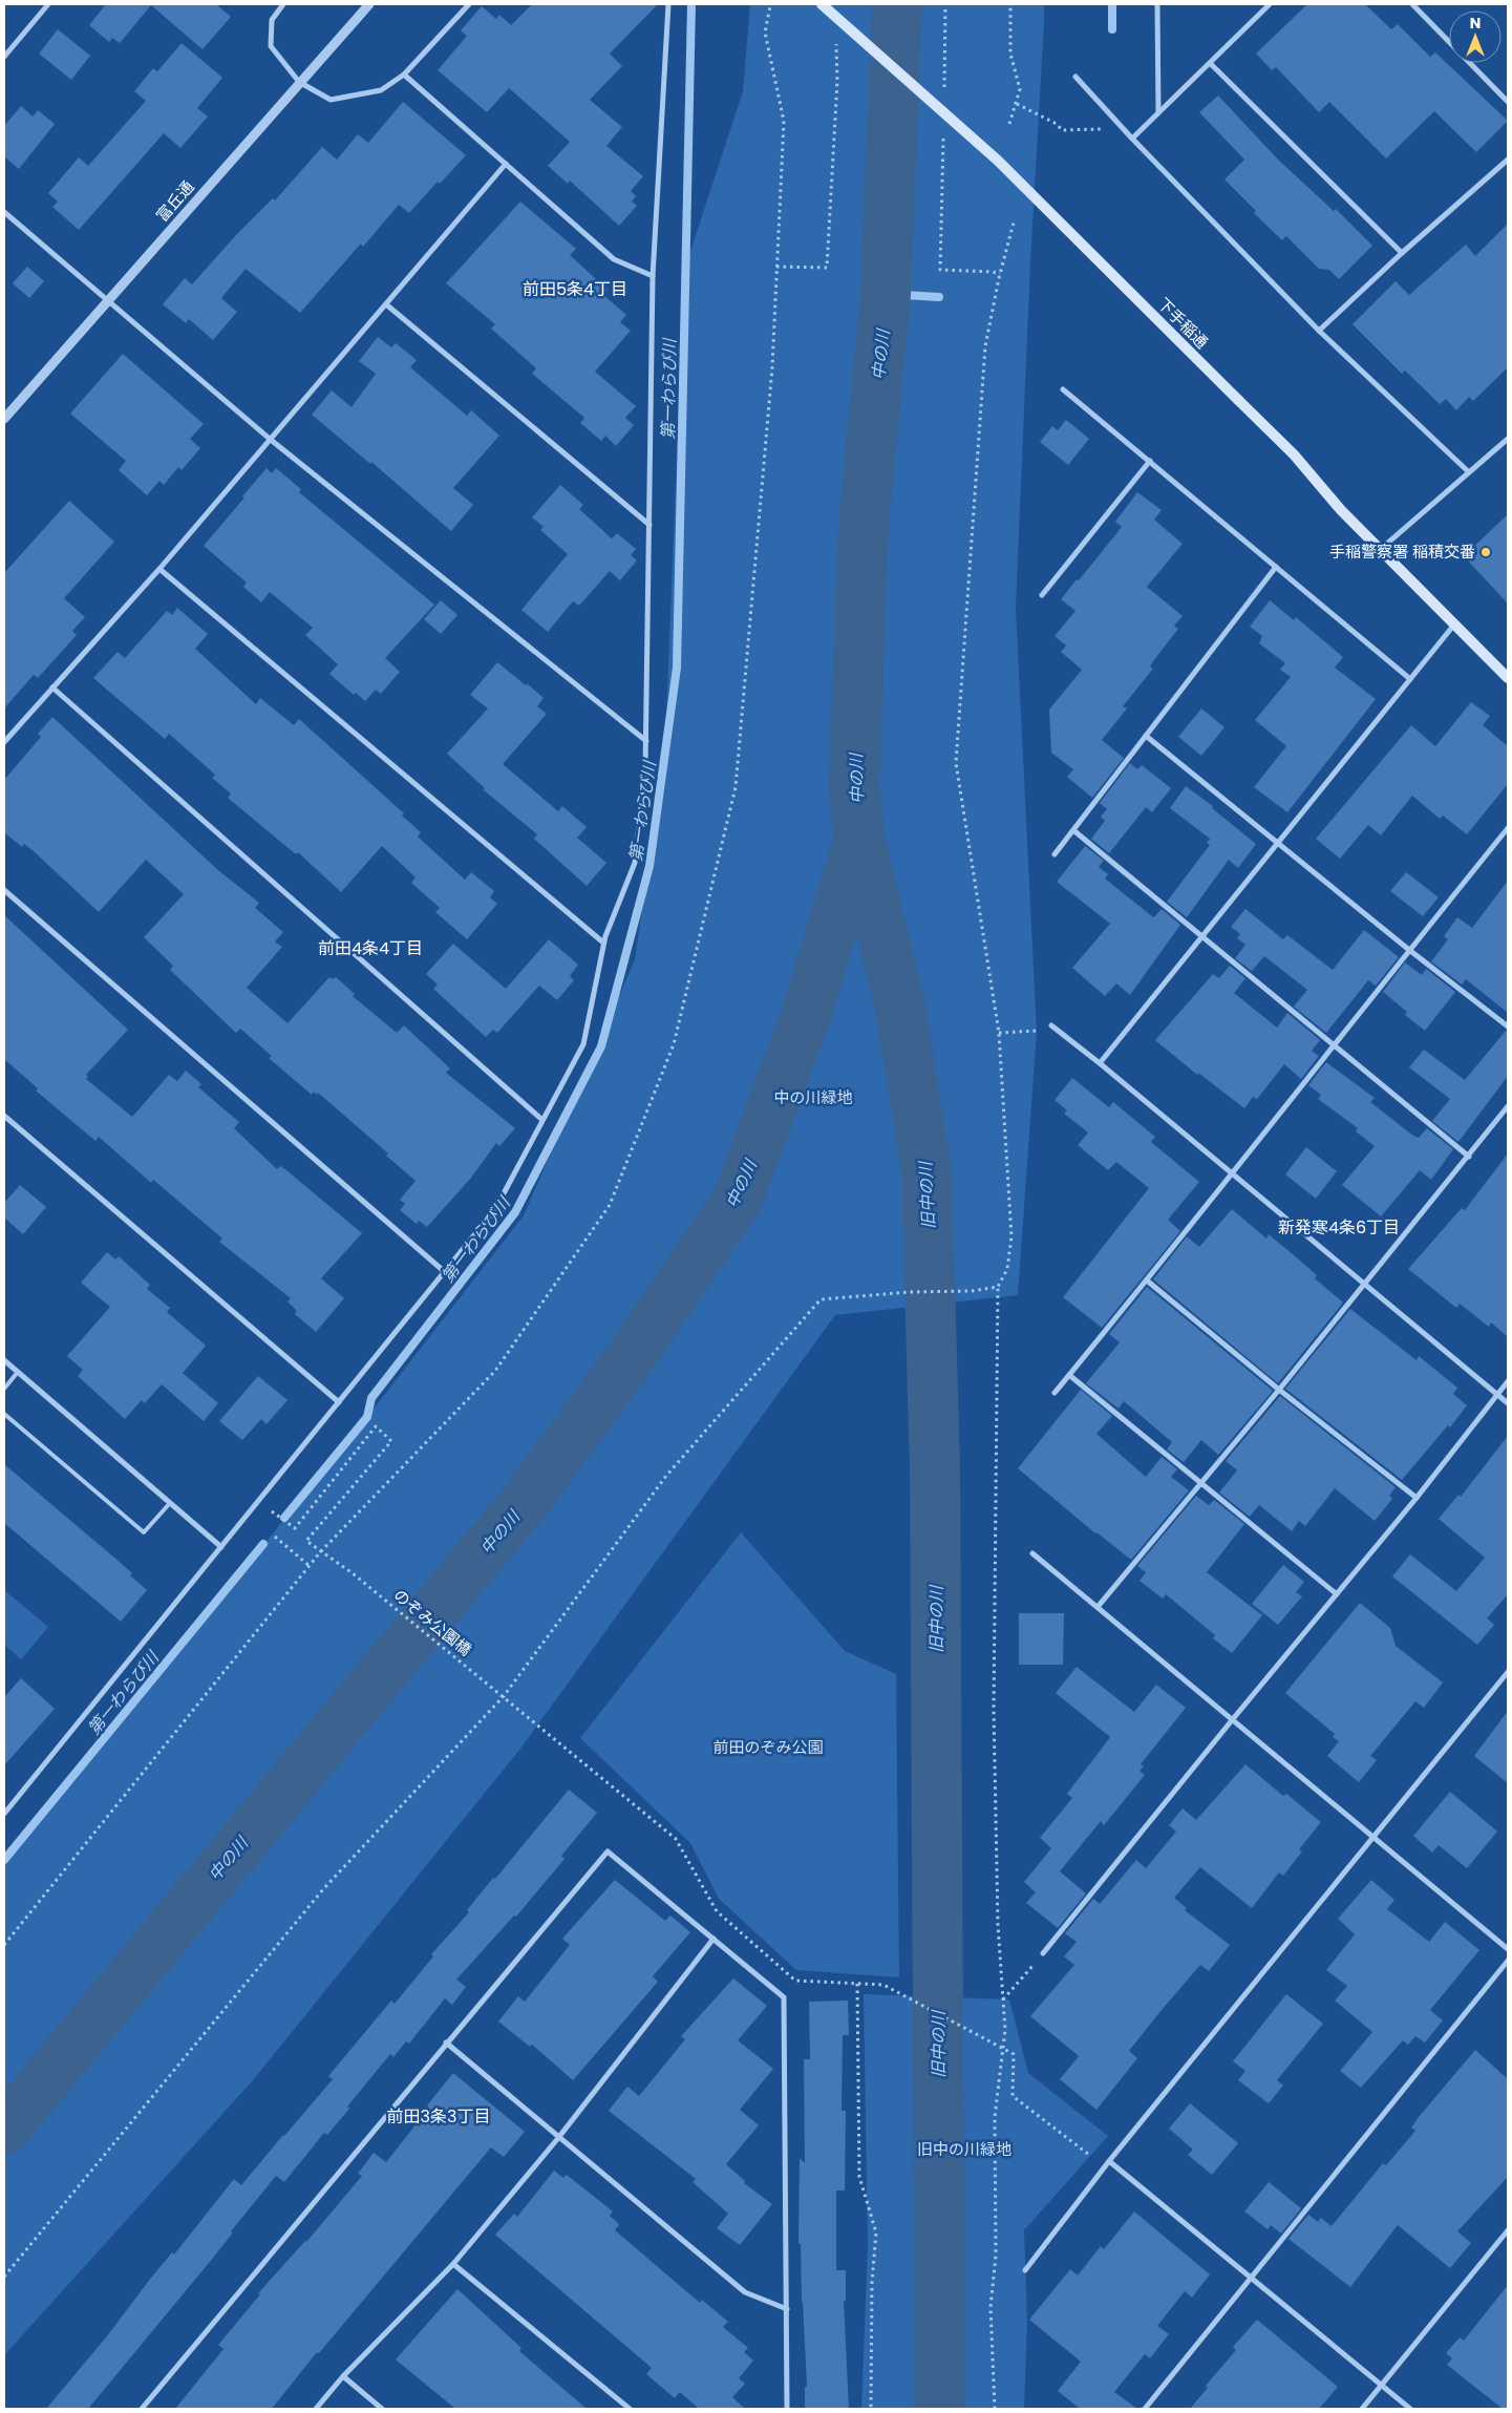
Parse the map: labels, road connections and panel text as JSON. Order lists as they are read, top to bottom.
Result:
{
  "streets": {
    "main road": ["下手稲通"],
    "street": ["富丘通"],
    "path": ["のぞみ公園橋"]
  },
  "districts": [
    "前田5条4丁目",
    "前田4条4丁目",
    "新発寒4条6丁目",
    "前田3条3丁目"
  ],
  "water": ["中の川", "第一わらび川", "旧中の川"],
  "parks": ["中の川緑地", "前田のぞみ公園", "旧中の川緑地"],
  "places": ["手稲警察署 稲積交番"],
  "north": "top"
}
